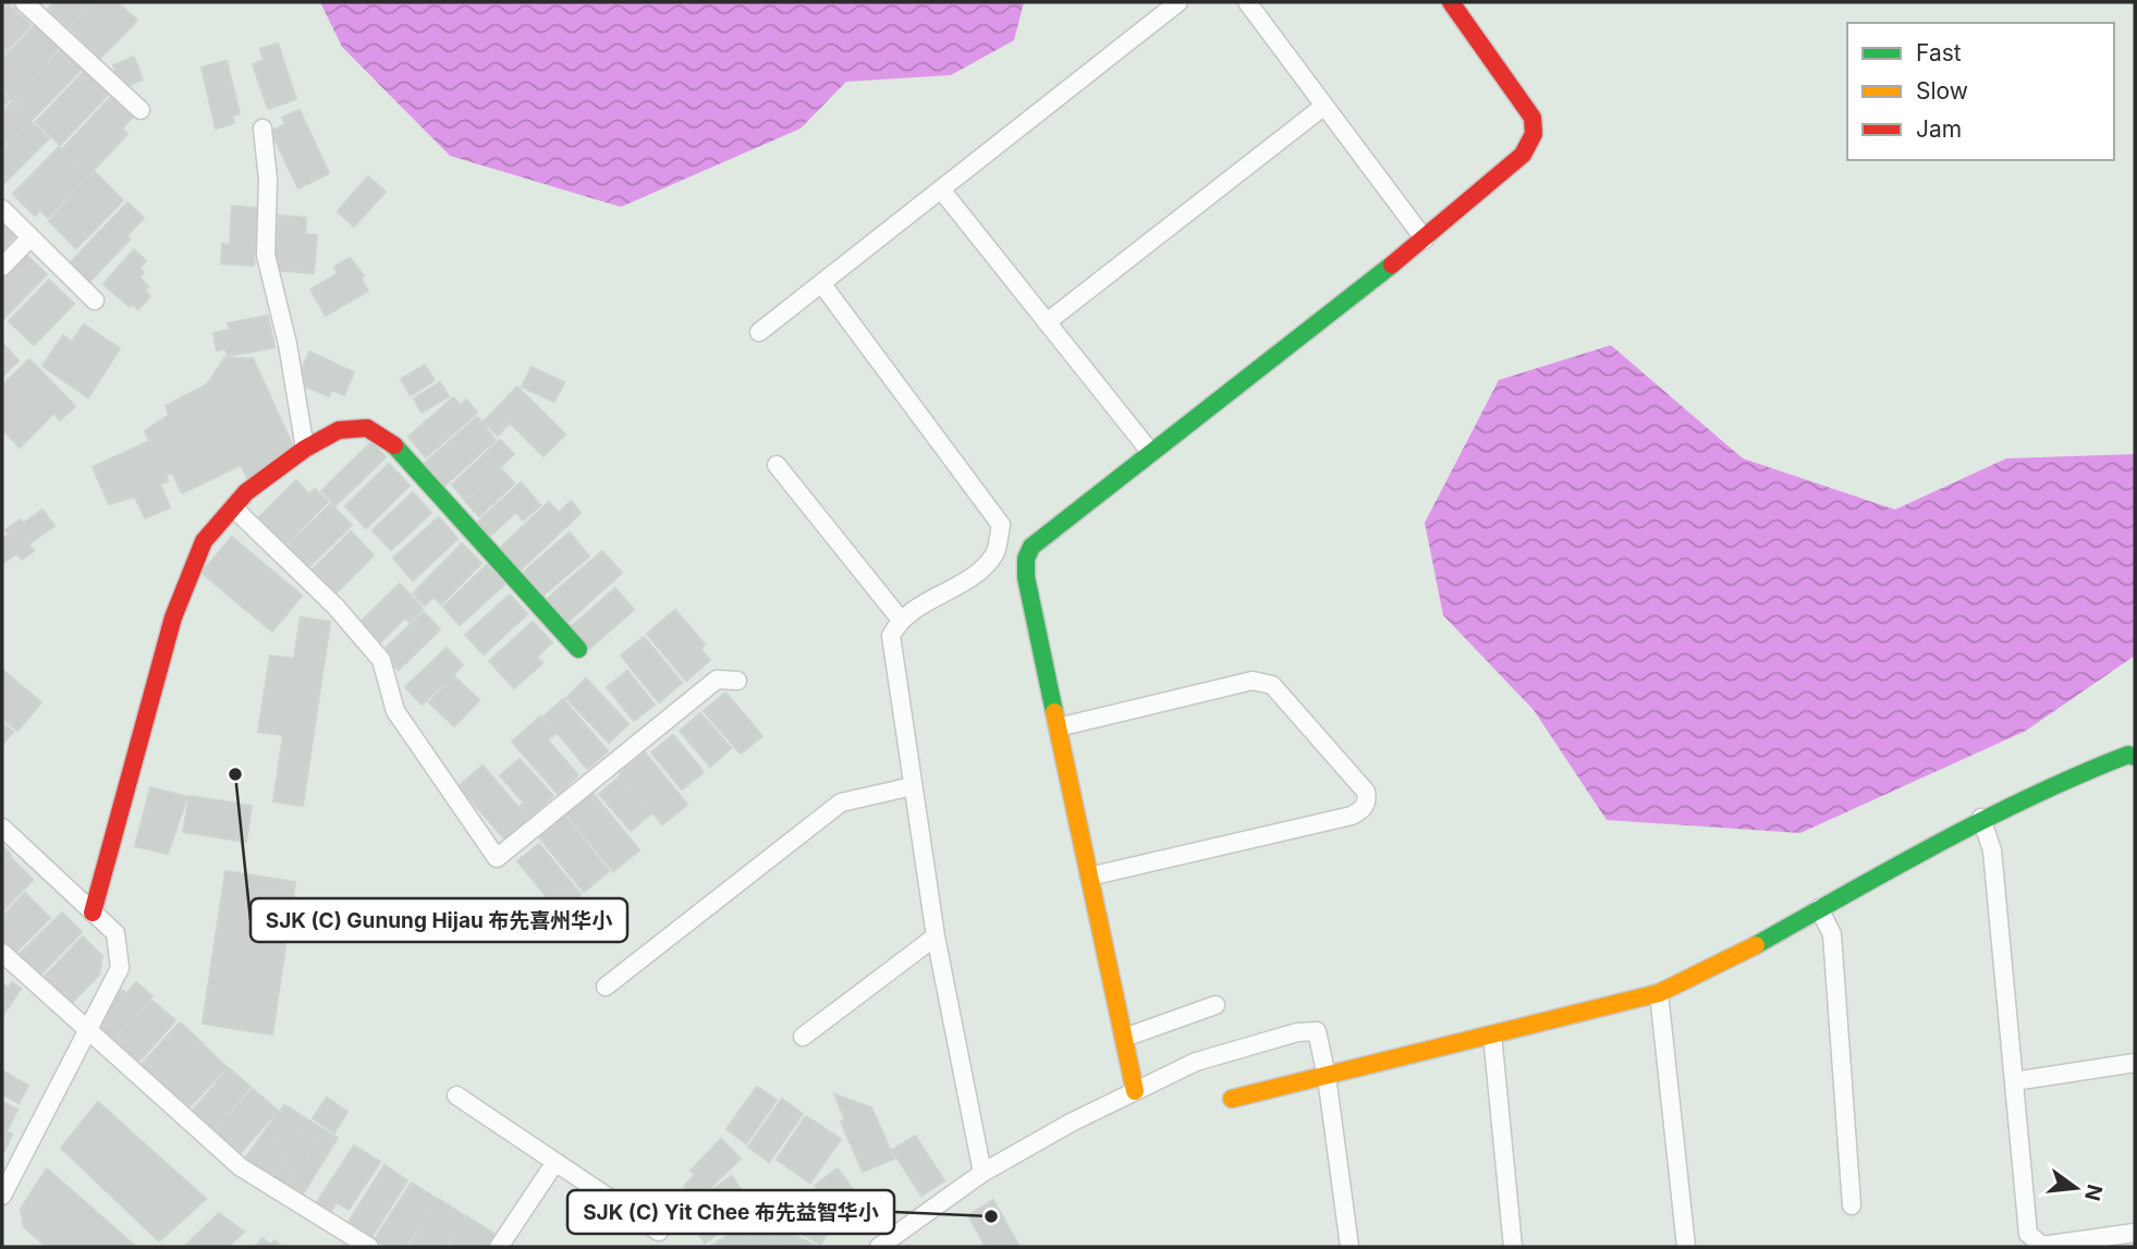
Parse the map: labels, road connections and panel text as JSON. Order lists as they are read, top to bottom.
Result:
{
  "places": ["SJK (C) Gunung Hijau 布先喜州华小", "SJK (C) Yit Chee 布先益智华小"],
  "legend": ["Fast", "Slow", "Jam"],
  "north": "right"
}
